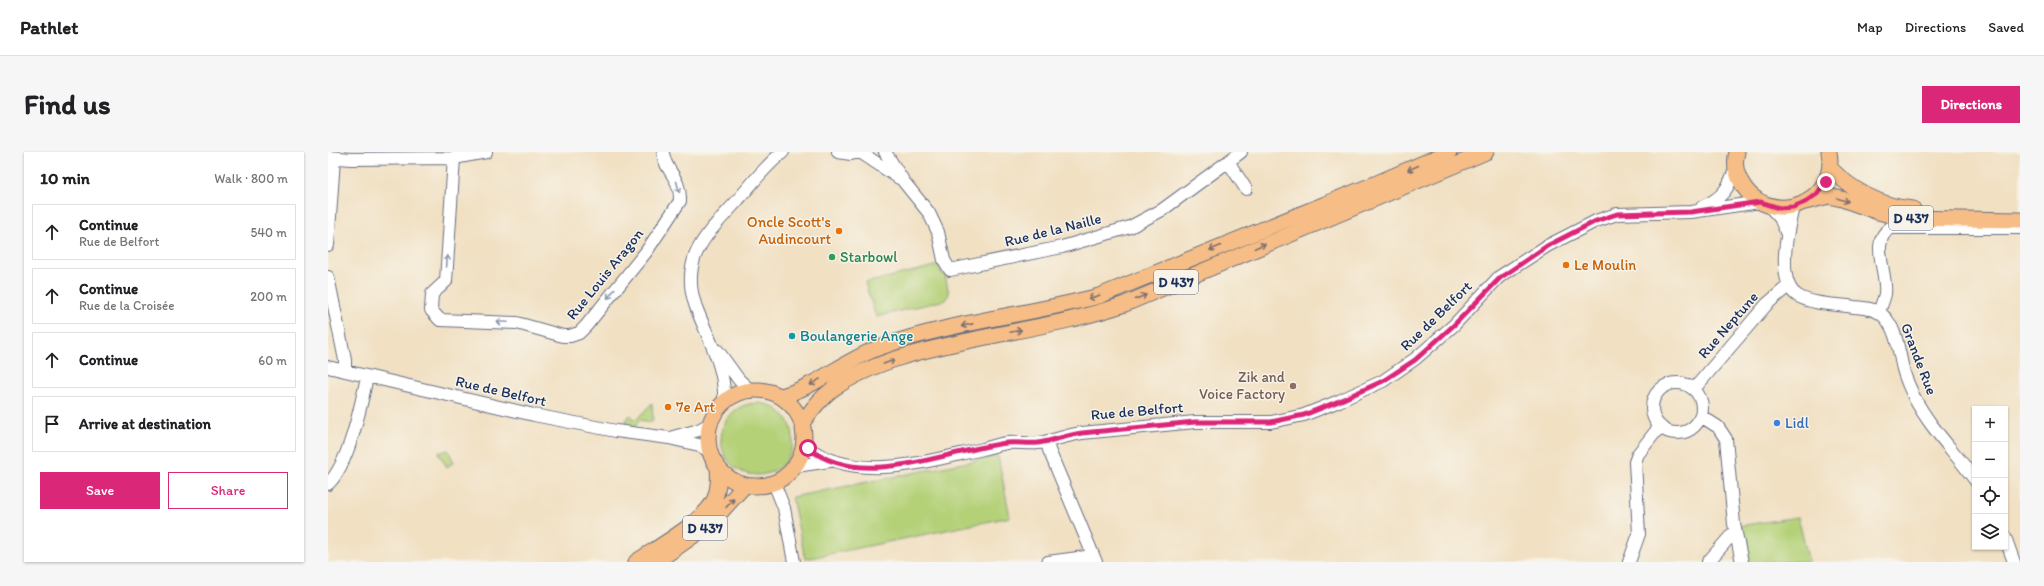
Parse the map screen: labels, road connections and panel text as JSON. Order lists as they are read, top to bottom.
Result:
{
  "streets": {
    "main road": ["D 437"],
    "street": [
      "Rue de la Naille",
      "Rue Louis Aragon",
      "Rue de Belfort",
      "Rue Neptune",
      "Grande Rue"
    ]
  },
  "crossings": [
    ["D 437", "Rue de Belfort"]
  ],
  "places": [
    "Oncle Scott's Audincourt",
    "Starbowl",
    "Le Moulin",
    "Boulangerie Ange",
    "Zik and Voice Factory",
    "7e Art",
    "Lidl"
  ],
  "page": {
    "header": "Pathlet",
    "nav": ["Map", "Directions", "Saved"],
    "buttons": [
      "Directions",
      ["Save", "Share"]
    ],
    "title": "Find us",
    "heading": ["10 min", "Walk · 800 m"],
    "list": [
      ["Continue", "Rue de Belfort", "540 m"],
      ["Continue", "Rue de la Croisée", "200 m"],
      ["Continue", "60 m"],
      "Arrive at destination"
    ],
    "map_buttons": ["+", "−"]
  }
}
